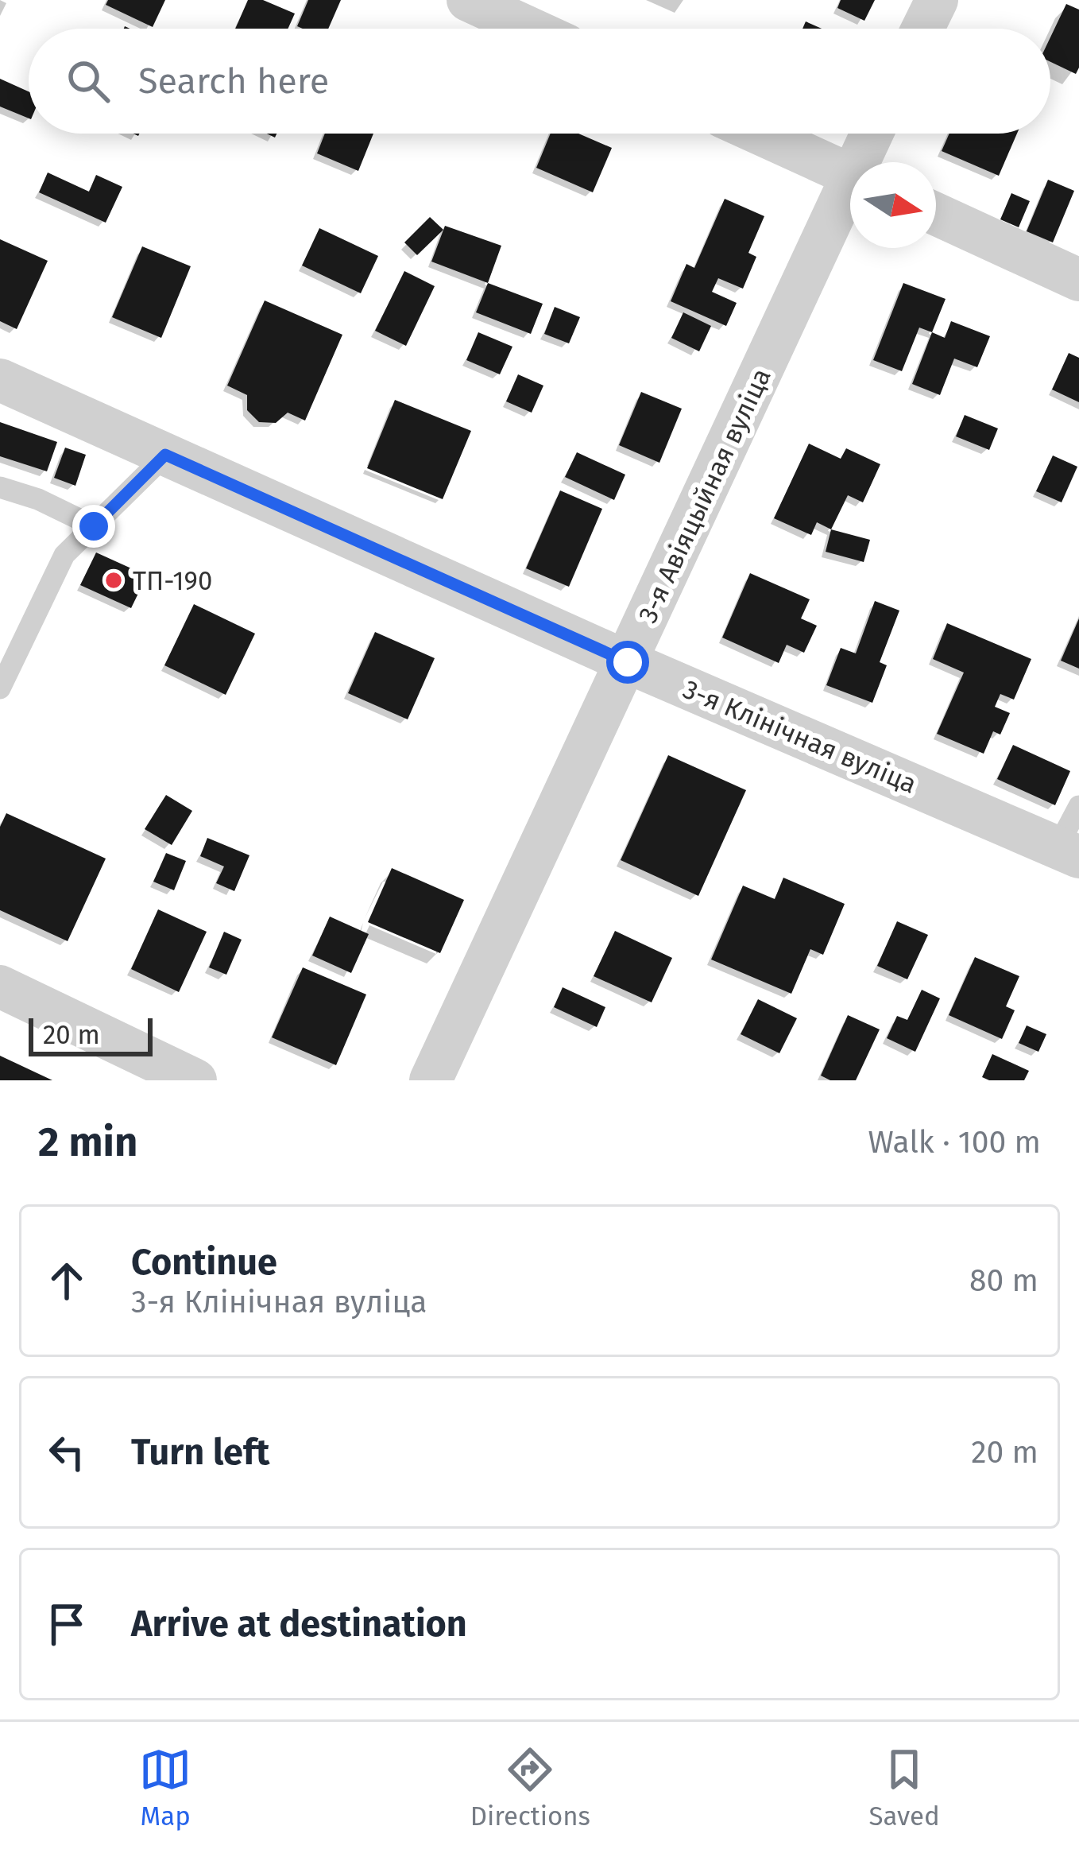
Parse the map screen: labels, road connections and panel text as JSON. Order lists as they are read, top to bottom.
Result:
{
  "streets": {
    "street": ["3-я Авіяцыйная вуліца", "3-я Клінічная вуліца"]
  },
  "crossings": [
    ["3-я Авіяцыйная вуліца", "3-я Клінічная вуліца"]
  ],
  "places": ["ТП-190"],
  "scale_bar": "20 m",
  "north": "right",
  "page": {
    "search": "Search here",
    "scale": "20 m",
    "heading": ["2 min", "Walk · 100 m"],
    "list": [
      ["Continue", "3-я Клінічная вуліца", "80 m"],
      ["Turn left", "20 m"],
      "Arrive at destination"
    ],
    "nav": ["Map", "Directions", "Saved"]
  }
}
